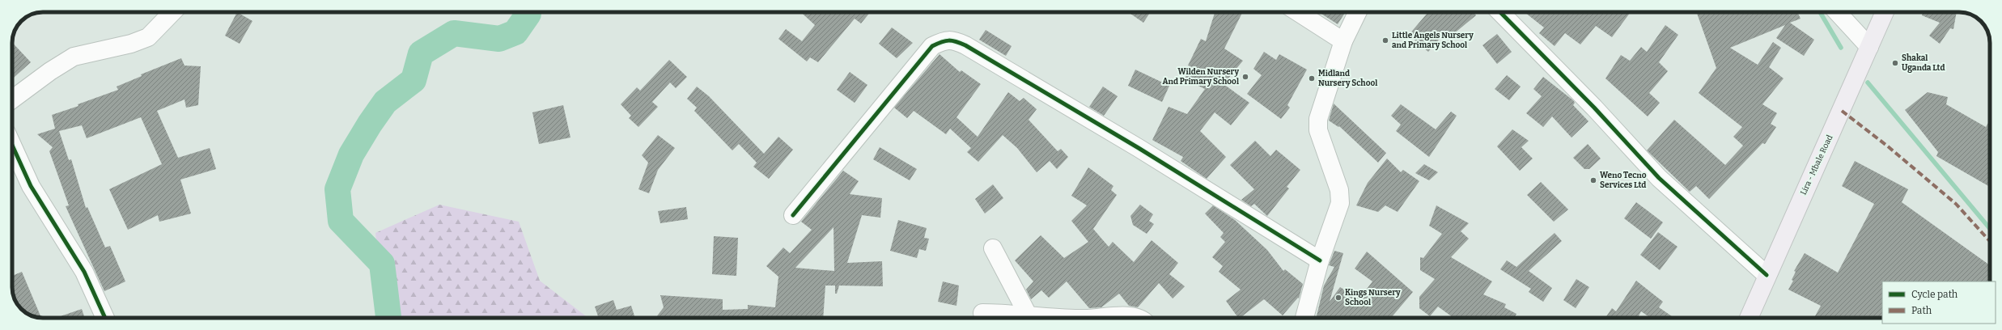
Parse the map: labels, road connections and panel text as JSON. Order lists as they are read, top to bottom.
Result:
{
  "streets": {
    "main road": ["Lira - Mbale Road"]
  },
  "places": [
    "Little Angels Nursery and Primary School",
    "Shakal Uganda Ltd",
    "Wilden Nursery And Primary School",
    "Midland Nursery School",
    "Weno Tecno Services Ltd",
    "Kings Nursery School"
  ],
  "legend": ["Cycle path", "Path"]
}
